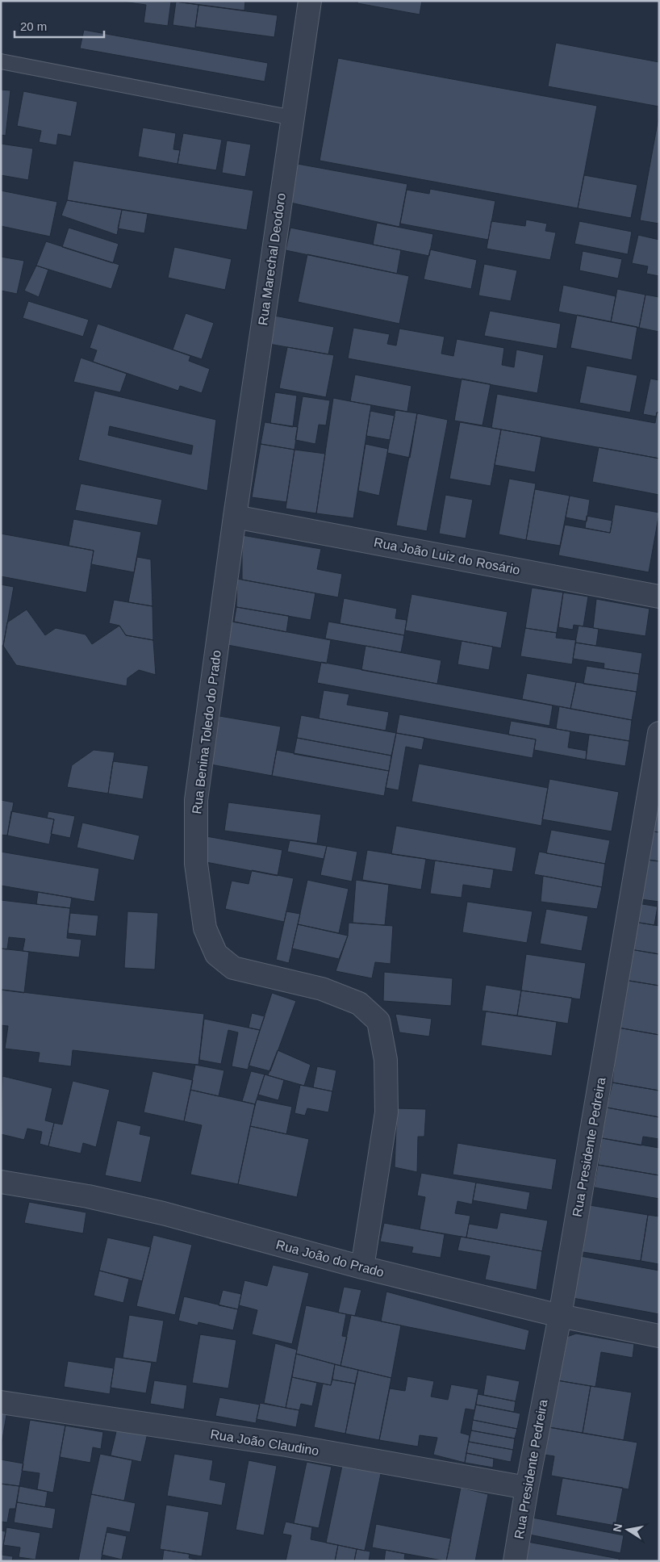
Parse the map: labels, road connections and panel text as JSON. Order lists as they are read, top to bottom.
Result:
{
  "streets": {
    "street": [
      "Rua Marechal Deodoro",
      "Rua João Luiz do Rosário",
      "Rua Benina Toledo do Prado",
      "Rua Presidente Pedreira",
      "Rua João do Prado",
      "Rua João Claudino"
    ]
  },
  "crossings": [
    ["Rua Marechal Deodoro", "Rua João Luiz do Rosário"],
    ["Rua Marechal Deodoro", "Rua Benina Toledo do Prado"],
    ["Rua João Luiz do Rosário", "Rua Benina Toledo do Prado"],
    ["Rua Benina Toledo do Prado", "Rua João do Prado"],
    ["Rua Presidente Pedreira", "Rua João do Prado"],
    ["Rua Presidente Pedreira", "Rua João Claudino"]
  ],
  "scale_bar": "20 m",
  "north": "left"
}
